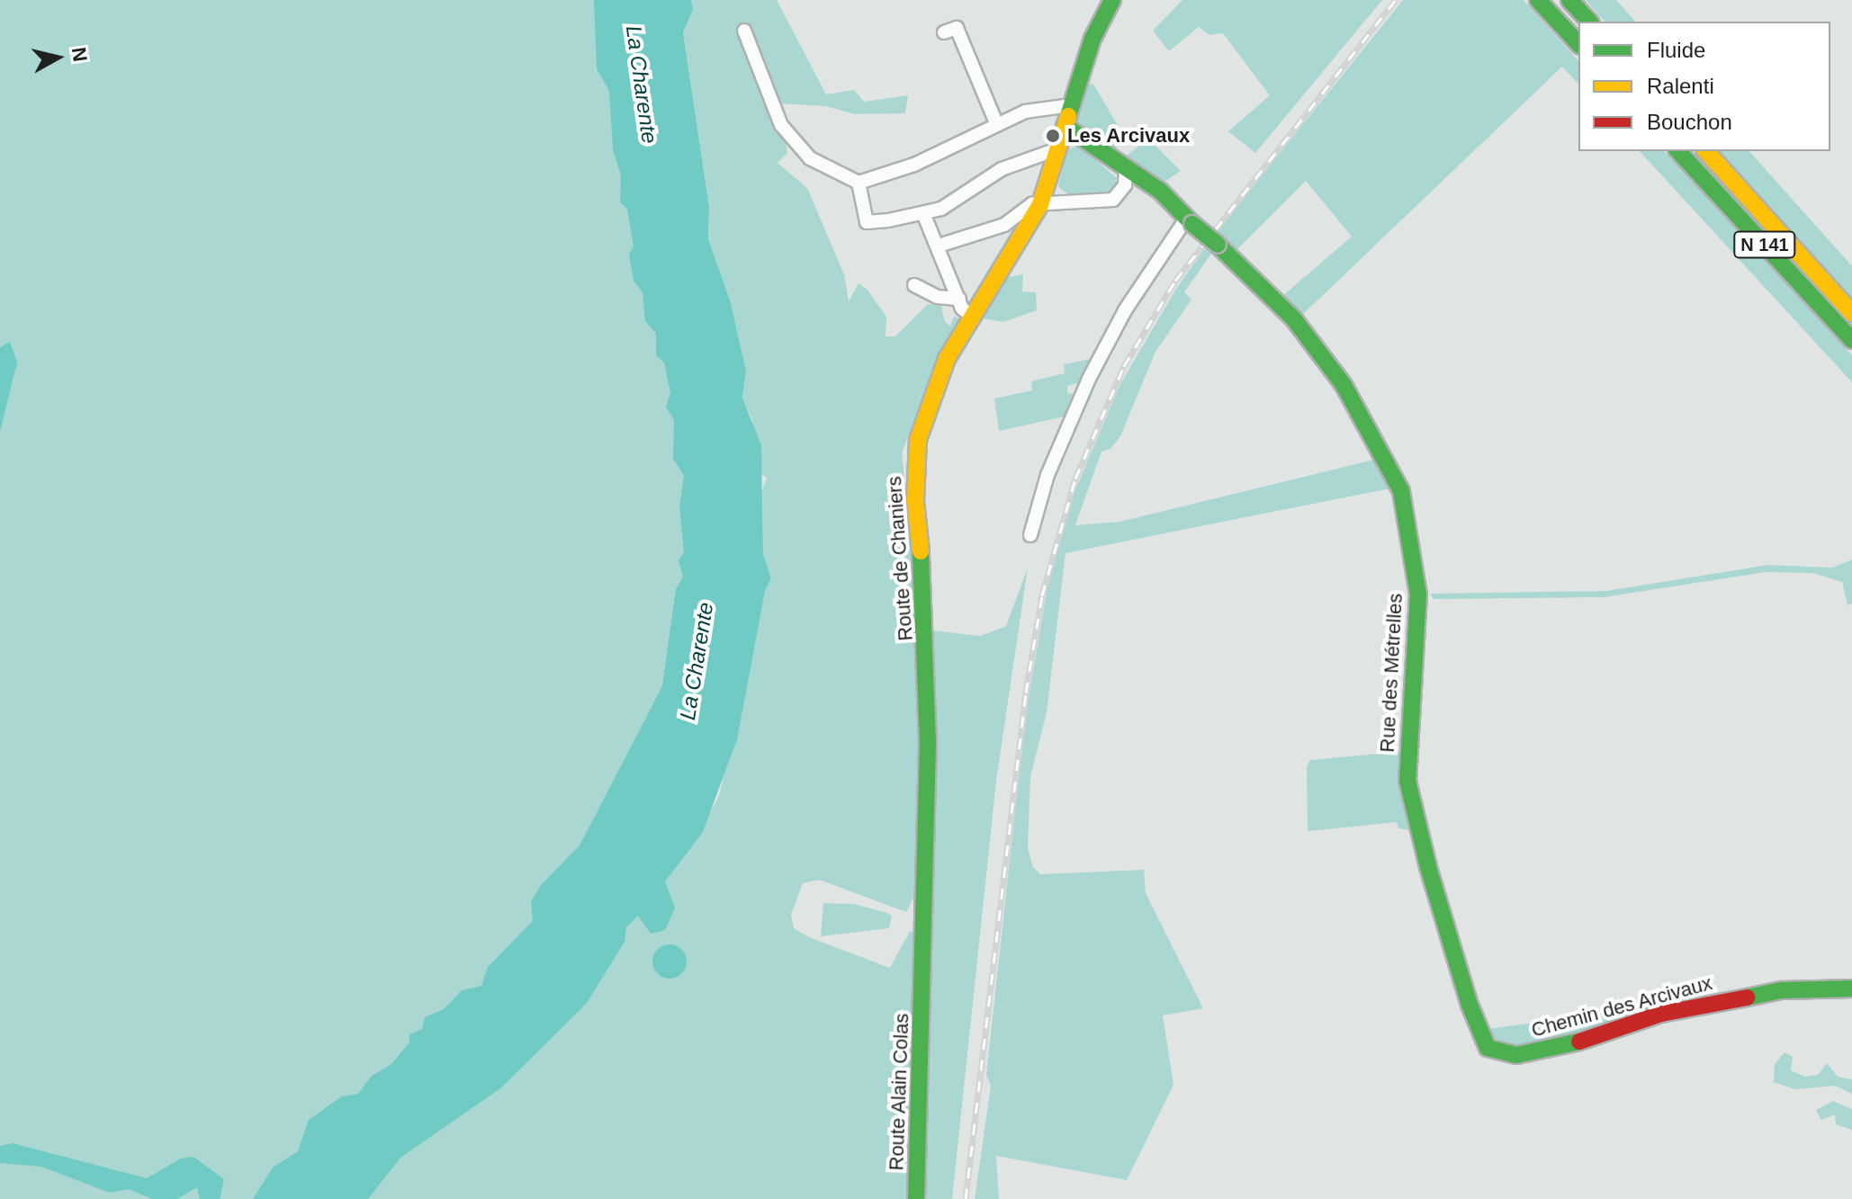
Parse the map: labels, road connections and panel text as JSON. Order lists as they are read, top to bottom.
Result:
{
  "streets": {
    "main road": [
      "N 141",
      "Route de Chaniers",
      "Rue des Métrelles",
      "Chemin des Arcivaux",
      "Route Alain Colas"
    ]
  },
  "crossings": [
    ["Route de Chaniers", "Rue des Métrelles"],
    ["Route de Chaniers", "Route Alain Colas"],
    ["Rue des Métrelles", "Chemin des Arcivaux"]
  ],
  "water": ["La Charente"],
  "places": ["Les Arcivaux"],
  "legend": ["Fluide", "Ralenti", "Bouchon"],
  "north": "right"
}
